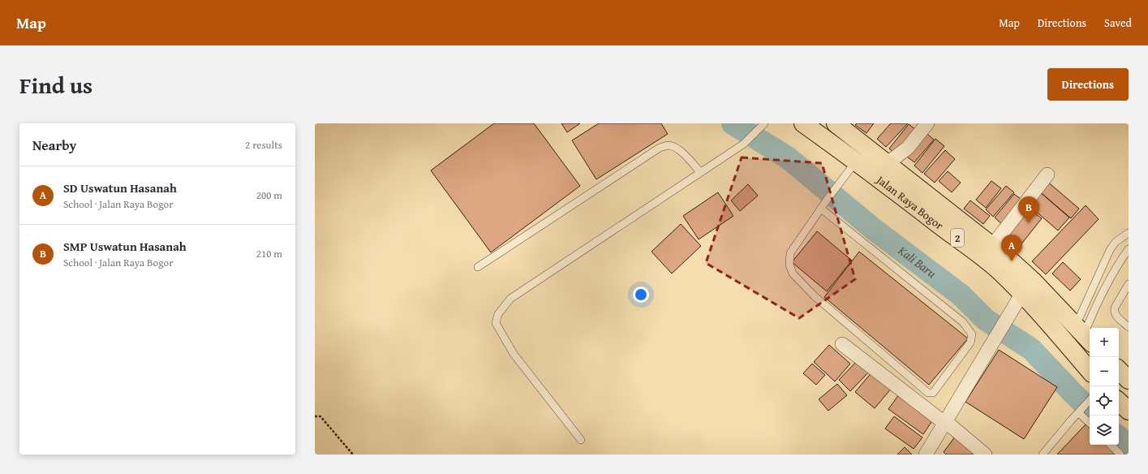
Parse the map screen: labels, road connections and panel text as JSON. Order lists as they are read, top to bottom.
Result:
{
  "streets": {
    "highway": ["Jalan Raya Bogor", "2"]
  },
  "water": ["Kali Baru"],
  "page": {
    "header": "Map",
    "nav": ["Map", "Directions", "Saved"],
    "title": "Find us",
    "buttons": "Directions",
    "heading": ["Nearby", "2 results"],
    "list": [
      {
        "mark": "A",
        "name": "SD Uswatun Hasanah",
        "note": "School · Jalan Raya Bogor",
        "value": "200 m"
      },
      {
        "mark": "B",
        "name": "SMP Uswatun Hasanah",
        "note": "School · Jalan Raya Bogor",
        "value": "210 m"
      }
    ],
    "pins": ["B", "A"],
    "map_buttons": ["+", "−"]
  }
}
